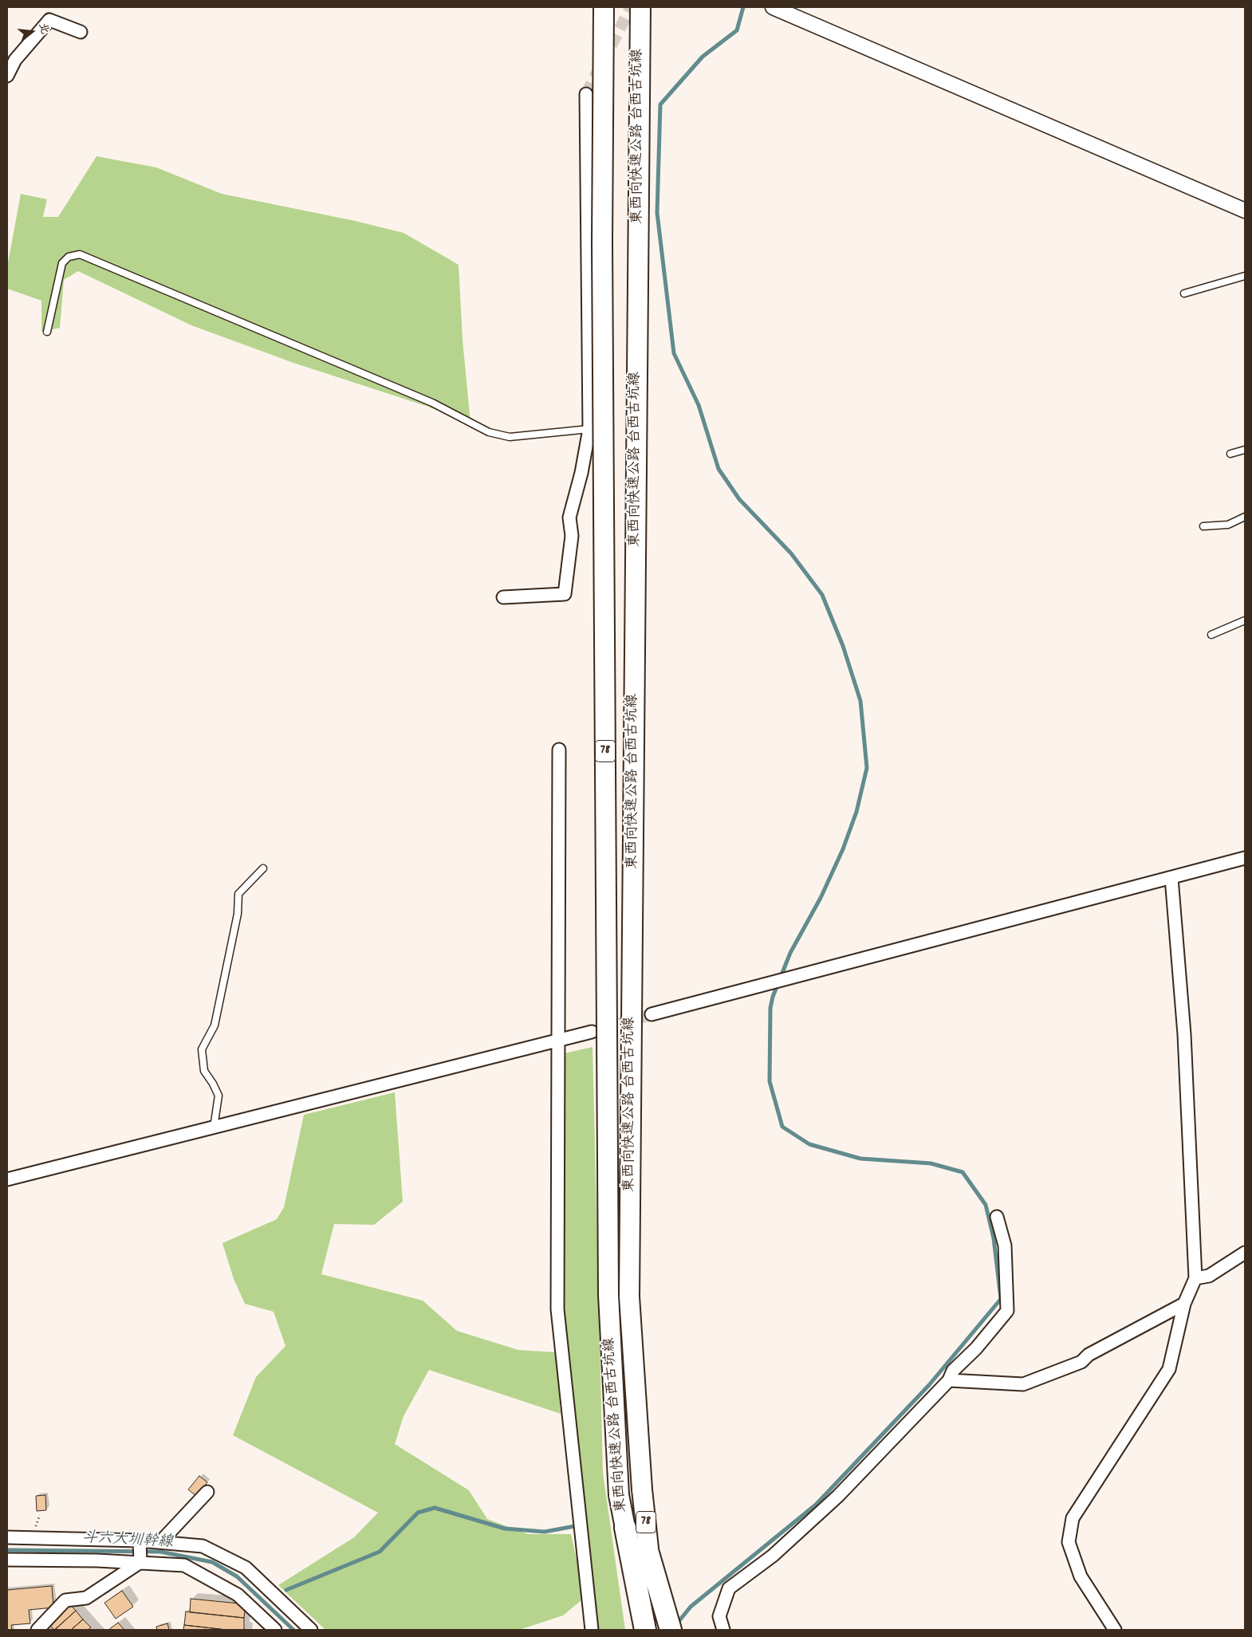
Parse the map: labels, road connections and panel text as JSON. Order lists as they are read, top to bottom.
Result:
{
  "streets": {
    "highway": ["東西向快速公路 台西古坑線", "78"]
  },
  "water": ["斗六大圳幹線"],
  "north": "right"
}
